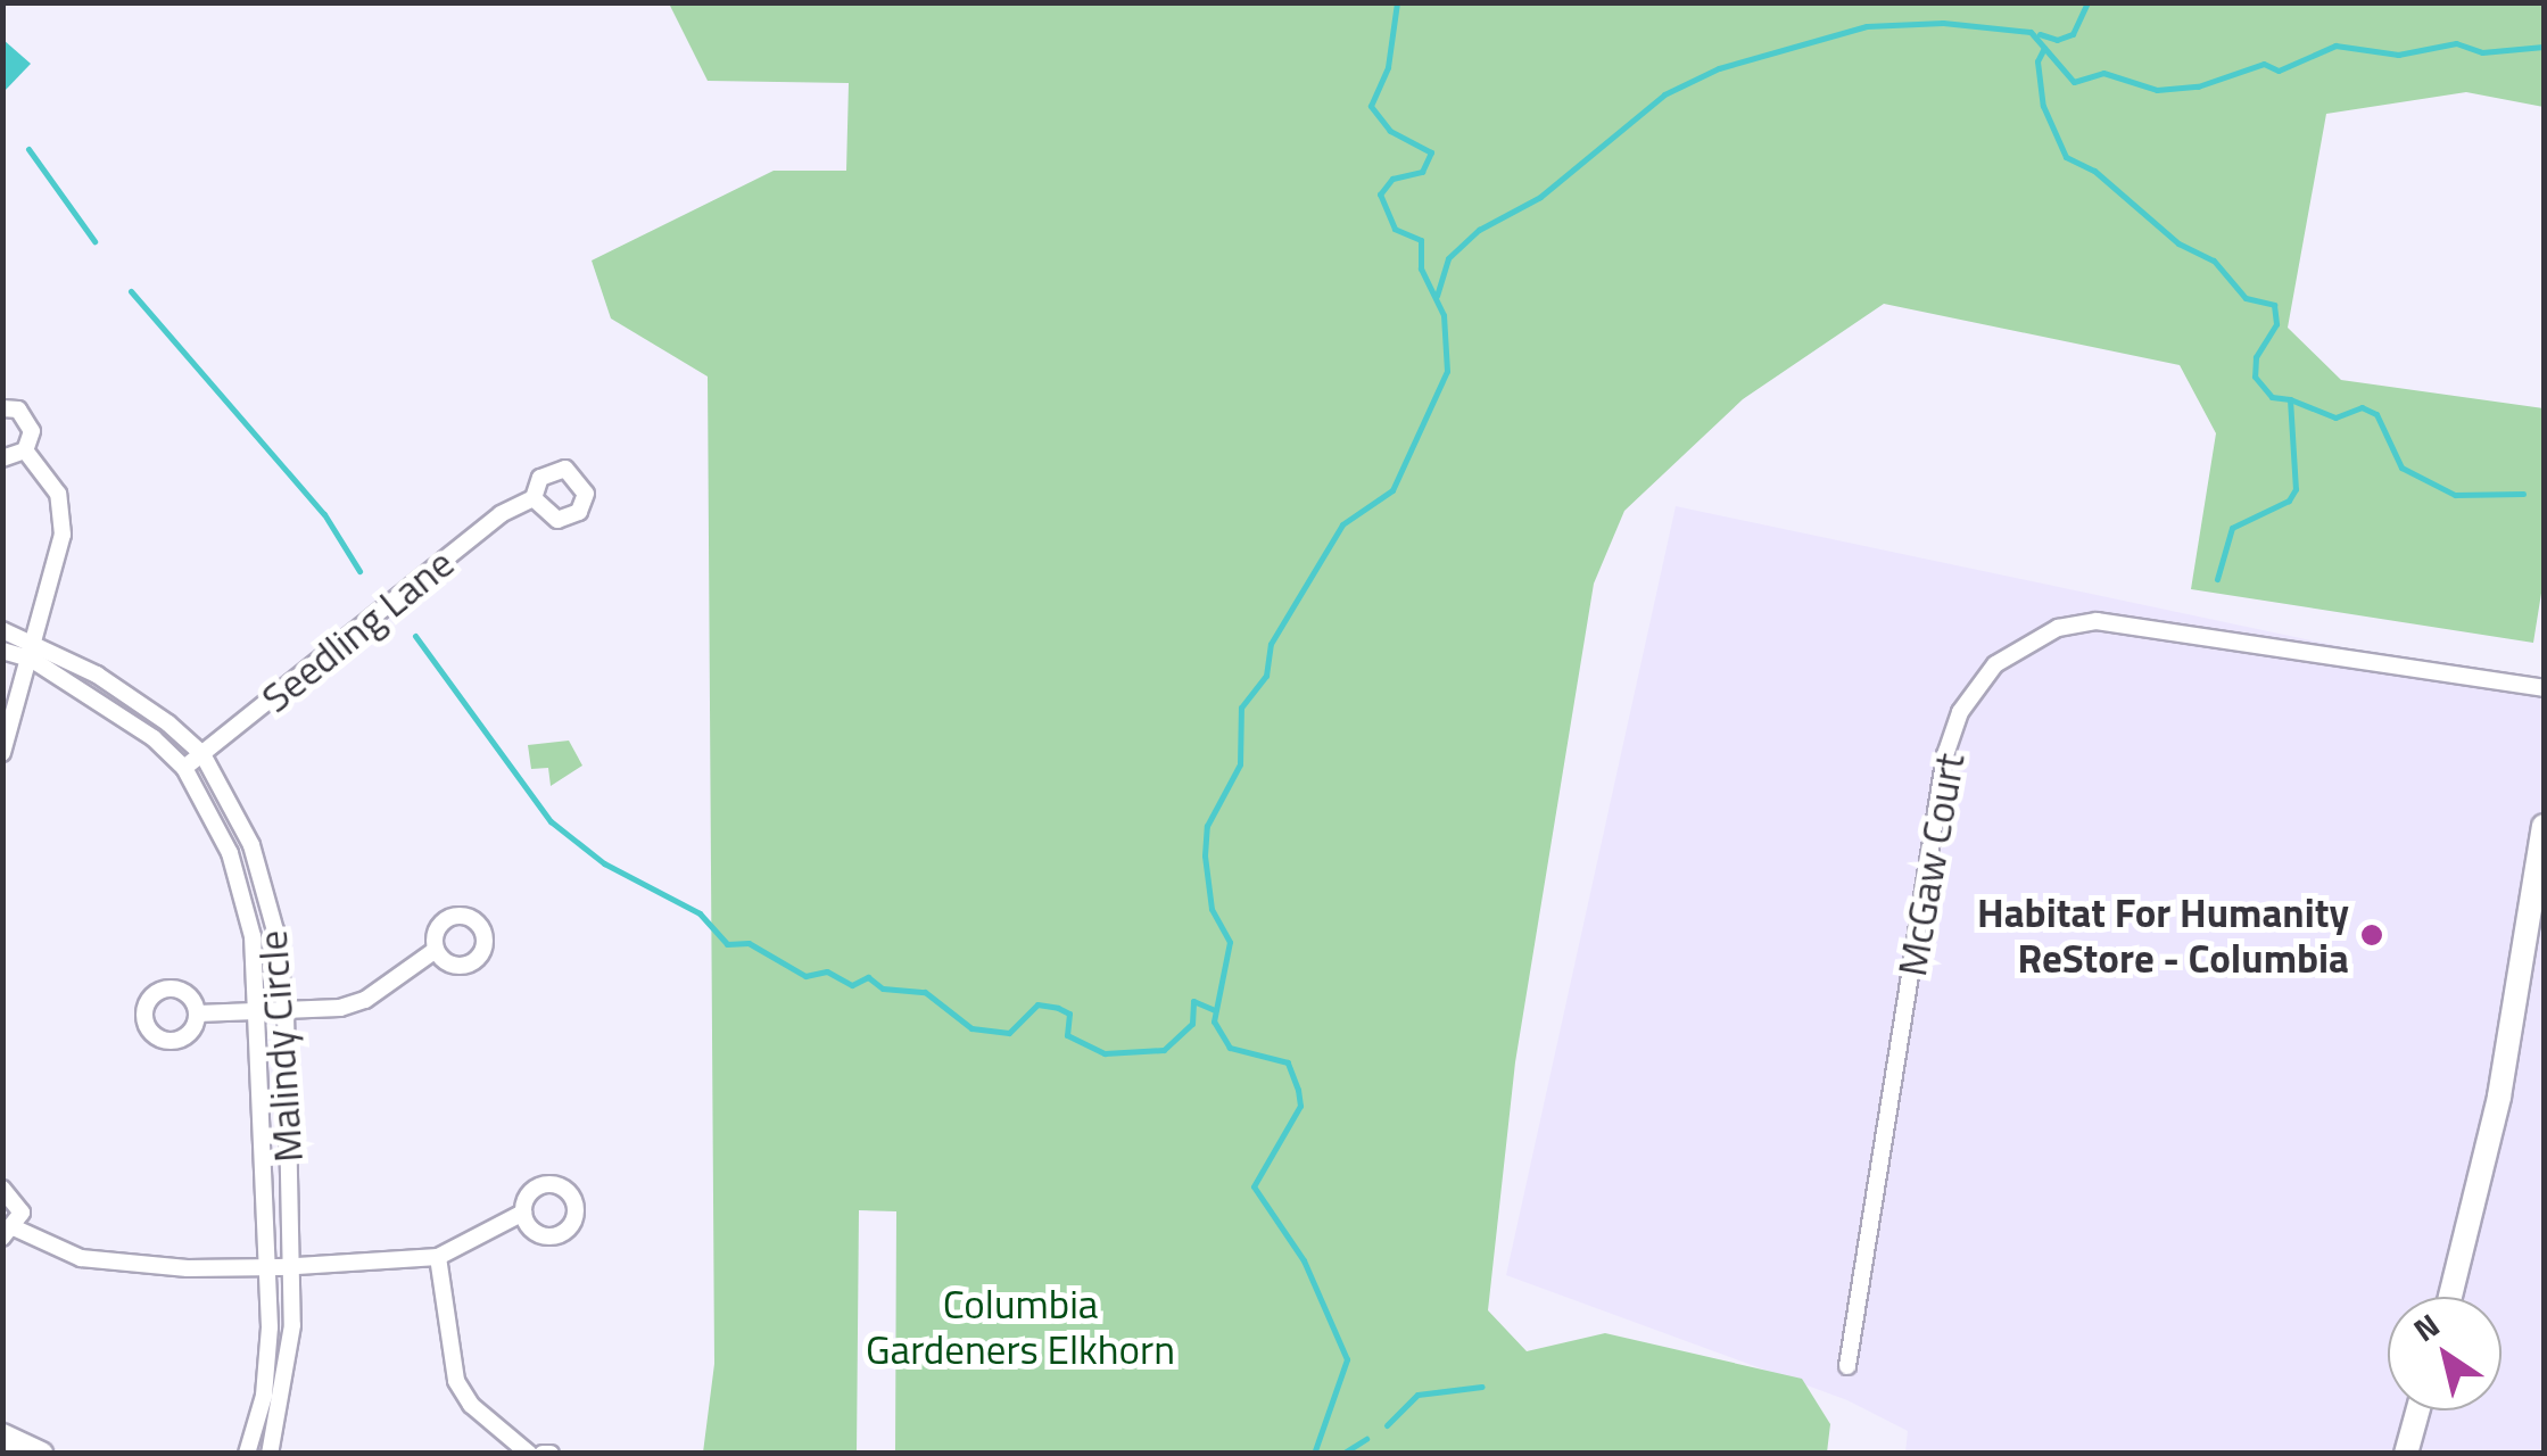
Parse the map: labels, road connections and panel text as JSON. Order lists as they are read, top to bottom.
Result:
{
  "streets": {
    "street": ["Seedling Lane", "McGaw Court", "Malindy Circle"]
  },
  "crossings": [
    ["Seedling Lane", "Malindy Circle"]
  ],
  "parks": ["Columbia Gardeners Elkhorn"],
  "places": ["Habitat For Humanity ReStore - Columbia"],
  "north": "top left"
}
